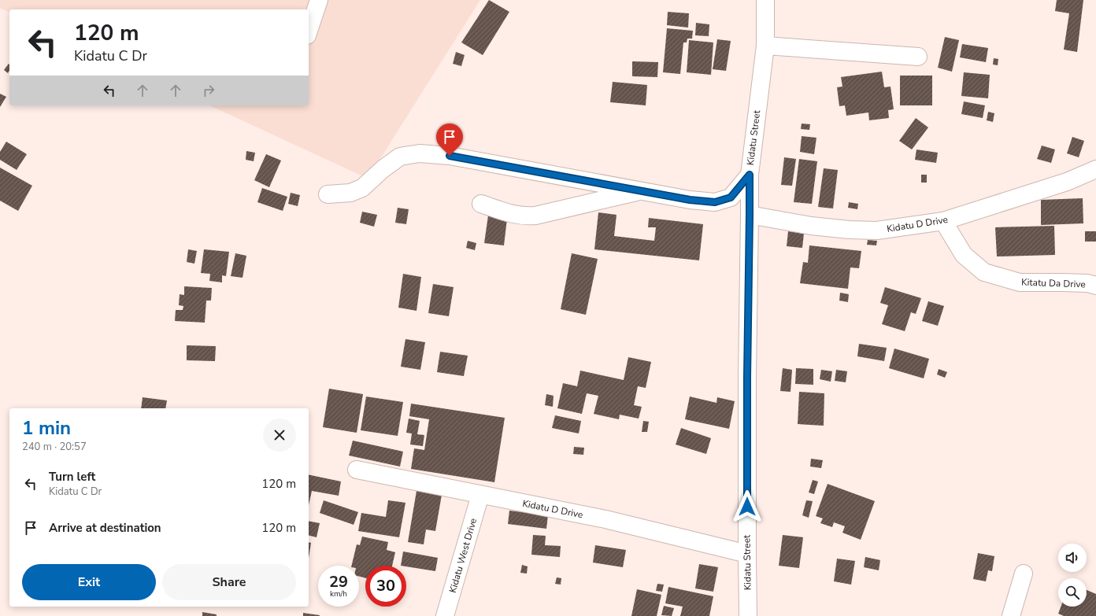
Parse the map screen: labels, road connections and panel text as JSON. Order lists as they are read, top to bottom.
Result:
{
  "streets": {
    "street": [
      "Kidatu Street",
      "Kidatu D Drive",
      "Kitatu Da Drive",
      "Kidatu West Drive"
    ]
  },
  "crossings": [
    ["Kidatu Street", "Kidatu D Drive"],
    ["Kidatu D Drive", "Kitatu Da Drive"],
    ["Kidatu D Drive", "Kidatu West Drive"]
  ],
  "page": {
    "turn": ["120 m", "Kidatu C Dr"],
    "heading": ["1 min", "240 m · 20:57"],
    "list": [
      {
        "name": "Turn left",
        "note": "Kidatu C Dr",
        "value": "120 m"
      },
      {
        "name": "Arrive at destination",
        "value": "120 m"
      }
    ],
    "buttons": ["Exit", "Share"],
    "speed": "29 km/h",
    "limit": "30"
  }
}
